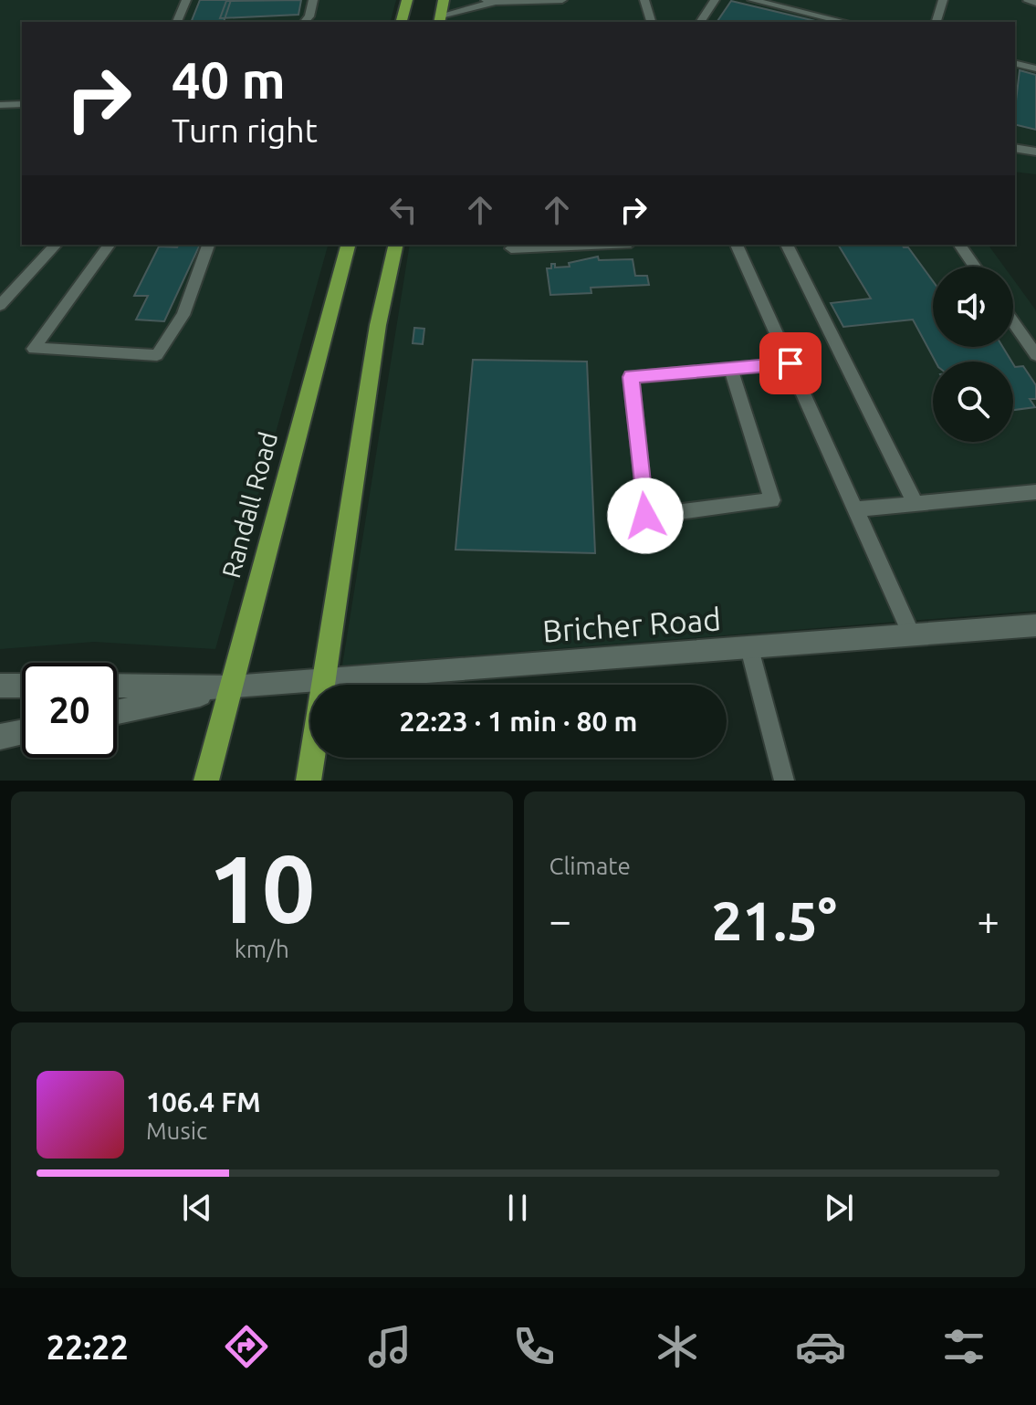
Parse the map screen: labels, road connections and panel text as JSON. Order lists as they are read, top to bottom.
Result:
{
  "streets": {
    "main road": ["Randall Road"],
    "street": ["Bricher Road"]
  },
  "crossings": [
    ["Randall Road", "Bricher Road"]
  ],
  "page": {
    "turn": ["40 m", "Turn right"],
    "limit": "20",
    "trip": "22:23 · 1 min · 80 m",
    "tile": [
      ["10", "km/h"],
      "Climate"
    ],
    "heat": ["−", "21.5°", "+"],
    "song": ["106.4 FM", "Music"],
    "tabs": "22:22"
  }
}
